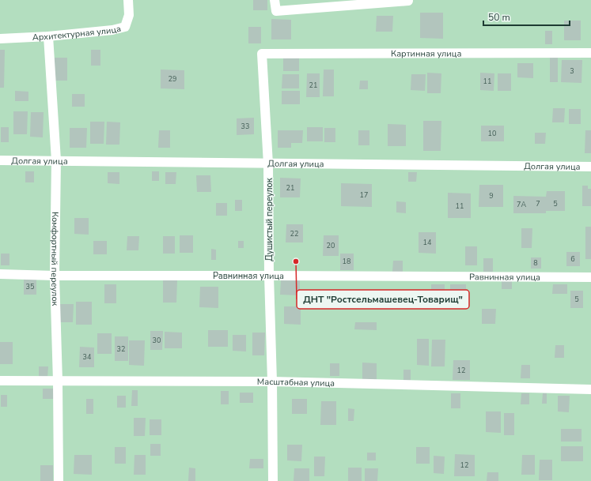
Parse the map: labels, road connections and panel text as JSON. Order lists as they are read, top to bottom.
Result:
{
  "streets": {
    "lane": [
      "Архитектурная улица",
      "Картинная улица",
      "Долгая улица",
      "Душистый переулок",
      "Комфортный переулок",
      "Равнинная улица",
      "Масштабная улица"
    ]
  },
  "crossings": [
    ["Архитектурная улица", "Комфортный переулок"],
    ["Картинная улица", "Душистый переулок"],
    ["Долгая улица", "Душистый переулок"],
    ["Долгая улица", "Комфортный переулок"],
    ["Душистый переулок", "Равнинная улица"],
    ["Душистый переулок", "Масштабная улица"],
    ["Комфортный переулок", "Равнинная улица"],
    ["Комфортный переулок", "Масштабная улица"]
  ],
  "places": ["ДНТ \"Ростсельмашевец-Товарищ\""],
  "house_numbers": [
    "3",
    "29",
    "11",
    "21",
    "33",
    "10",
    "21",
    "17",
    "9",
    "7",
    "5",
    "7А",
    "11",
    "22",
    "14",
    "20",
    "6",
    "18",
    "8",
    "35",
    "5",
    "30",
    "32",
    "34",
    "12",
    "12"
  ],
  "scale_bar": "50 m"
}
